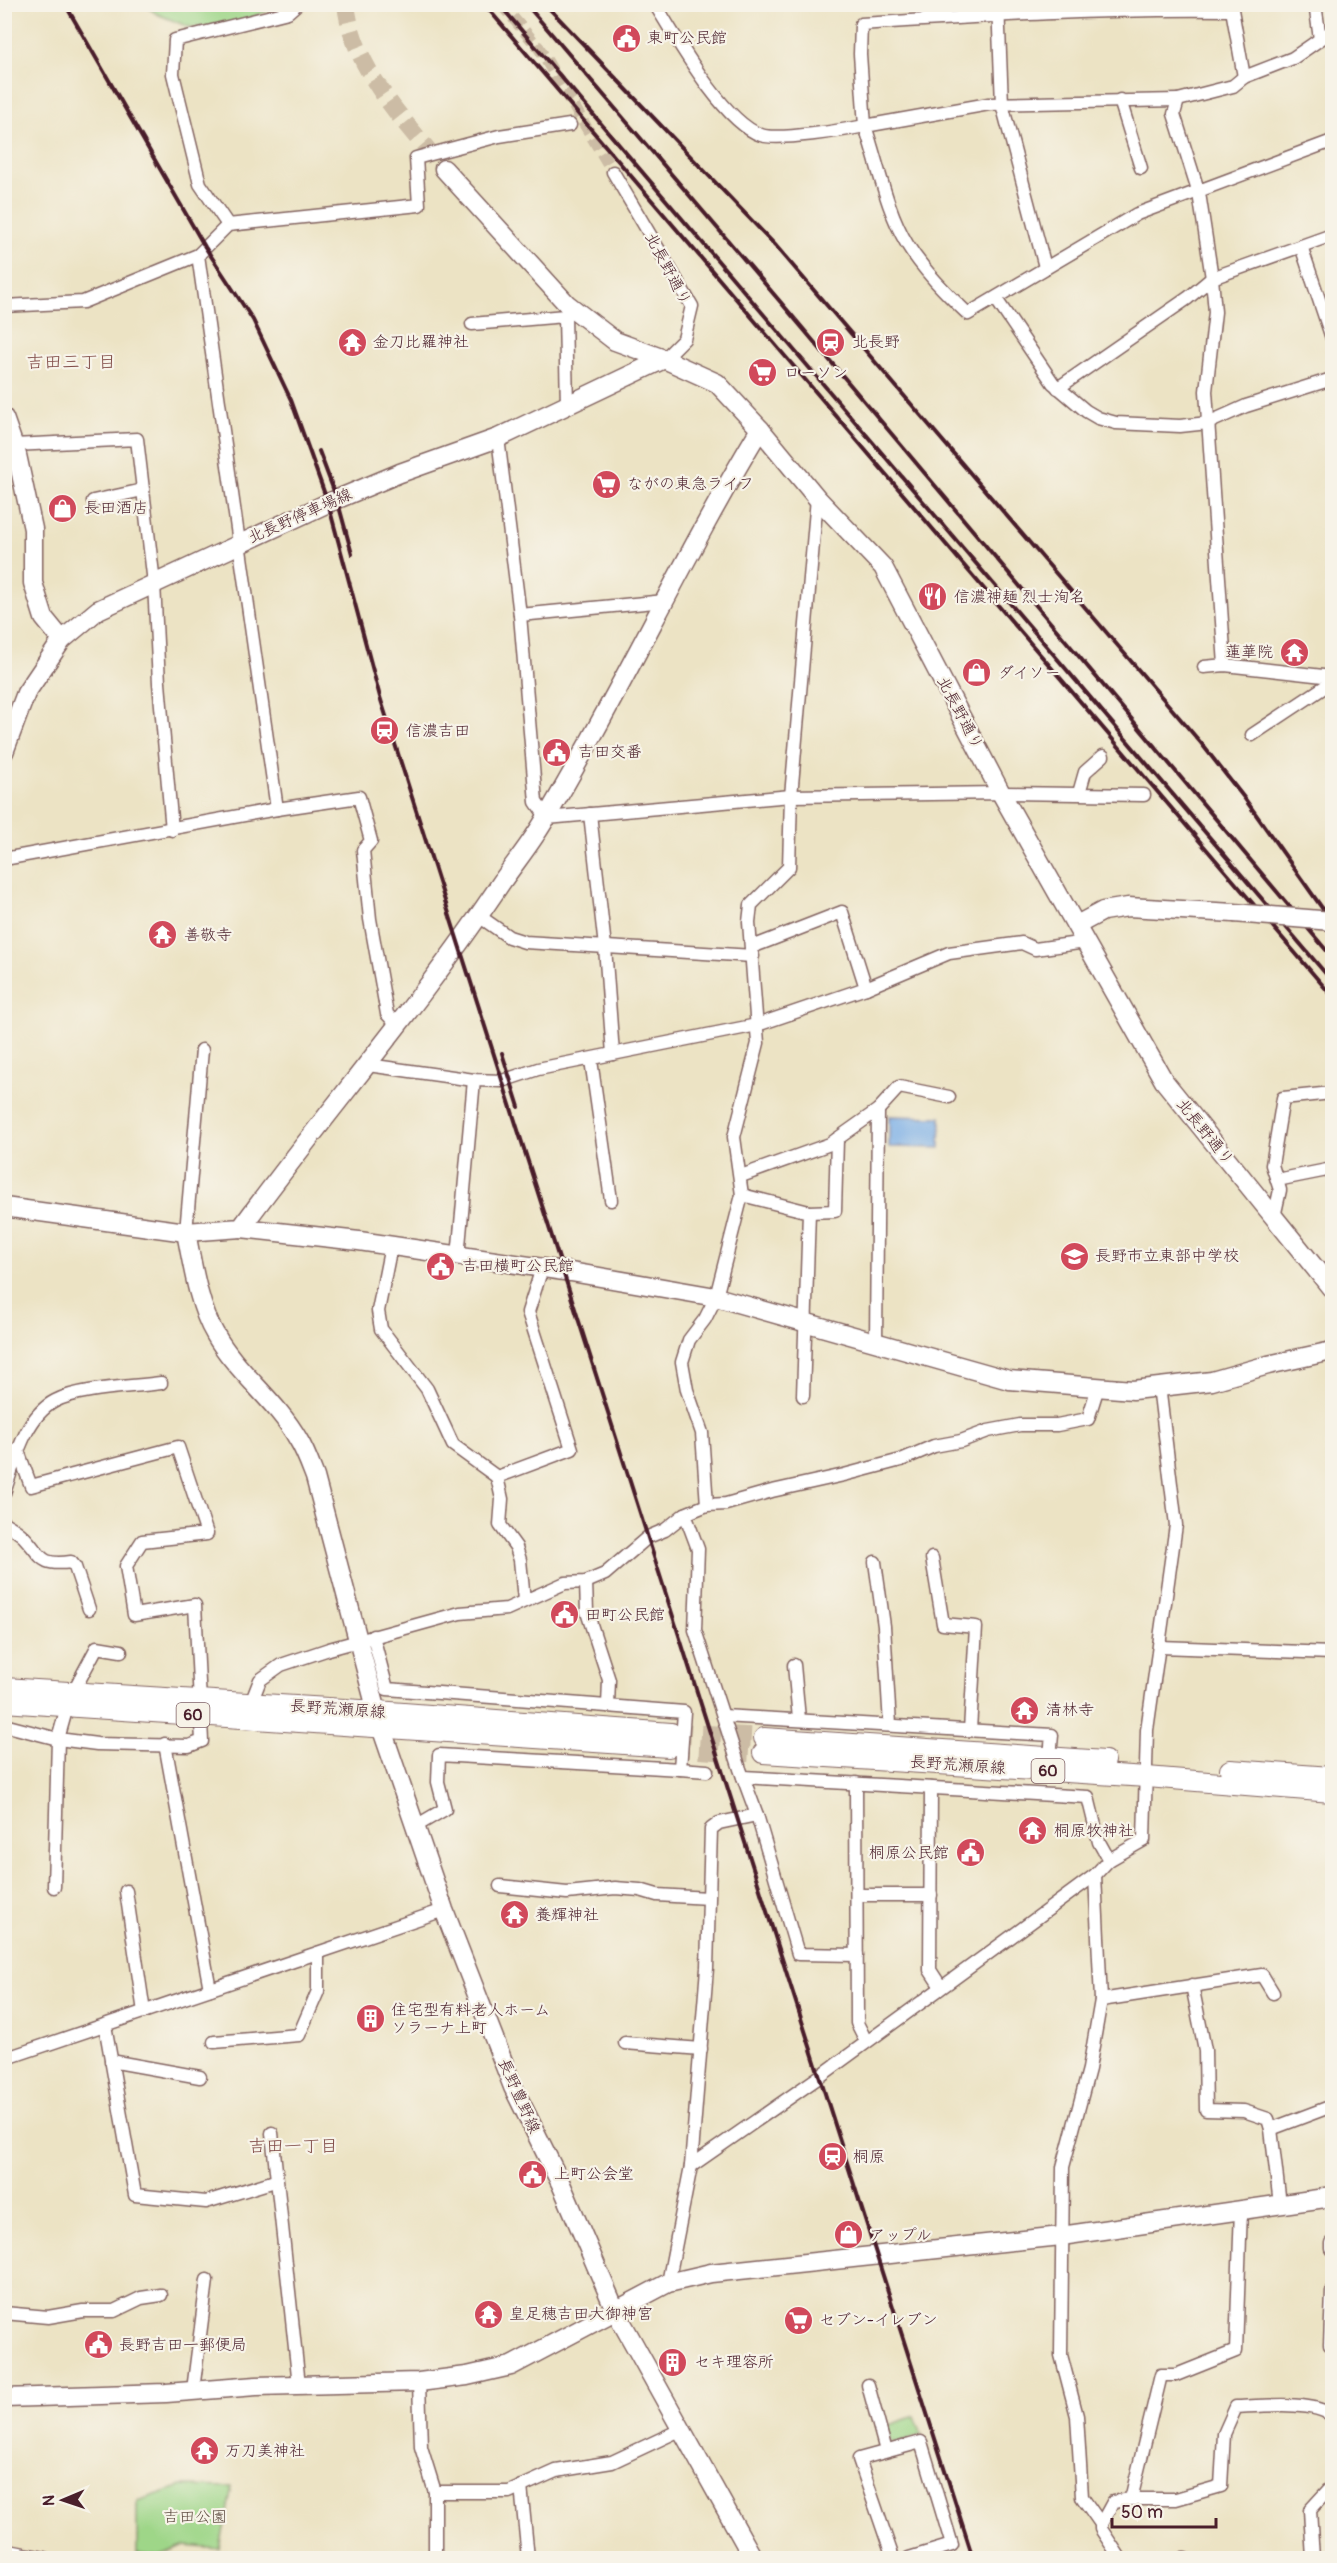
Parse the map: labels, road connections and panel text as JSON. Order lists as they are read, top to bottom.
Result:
{
  "streets": {
    "main road": ["長野荒瀬原線", "60"],
    "street": ["北長野通り", "北長野停車場線", "長野豊野線"]
  },
  "crossings": [
    ["北長野通り", "北長野停車場線"],
    ["長野荒瀬原線", "長野豊野線"]
  ],
  "districts": ["吉田三丁目", "吉田一丁目"],
  "parks": ["吉田公園"],
  "places": {
    "public building": [
      "東町公民館",
      "吉田交番",
      "吉田横町公民館",
      "田町公民館",
      "桐原公民館",
      "上町公会堂",
      "長野吉田一郵便局"
    ],
    "temple": [
      "金刀比羅神社",
      "蓮華院",
      "善敬寺",
      "清林寺",
      "桐原牧神社",
      "養輝神社",
      "皇足穂吉田大御神宮",
      "万刀美神社"
    ],
    "station": ["北長野", "信濃吉田", "桐原"],
    "supermarket": ["ローソン", "ながの東急ライフ", "セブン-イレブン"],
    "shop": ["長田酒店", "ダイソー", "アップル"],
    "restaurant": ["信濃神麺 烈士洵名"],
    "school or university": ["長野市立東部中学校"],
    "building": ["住宅型有料老人ホーム ソラーナ上町", "セキ理容所"]
  },
  "scale_bar": "50 m",
  "north": "left"
}
